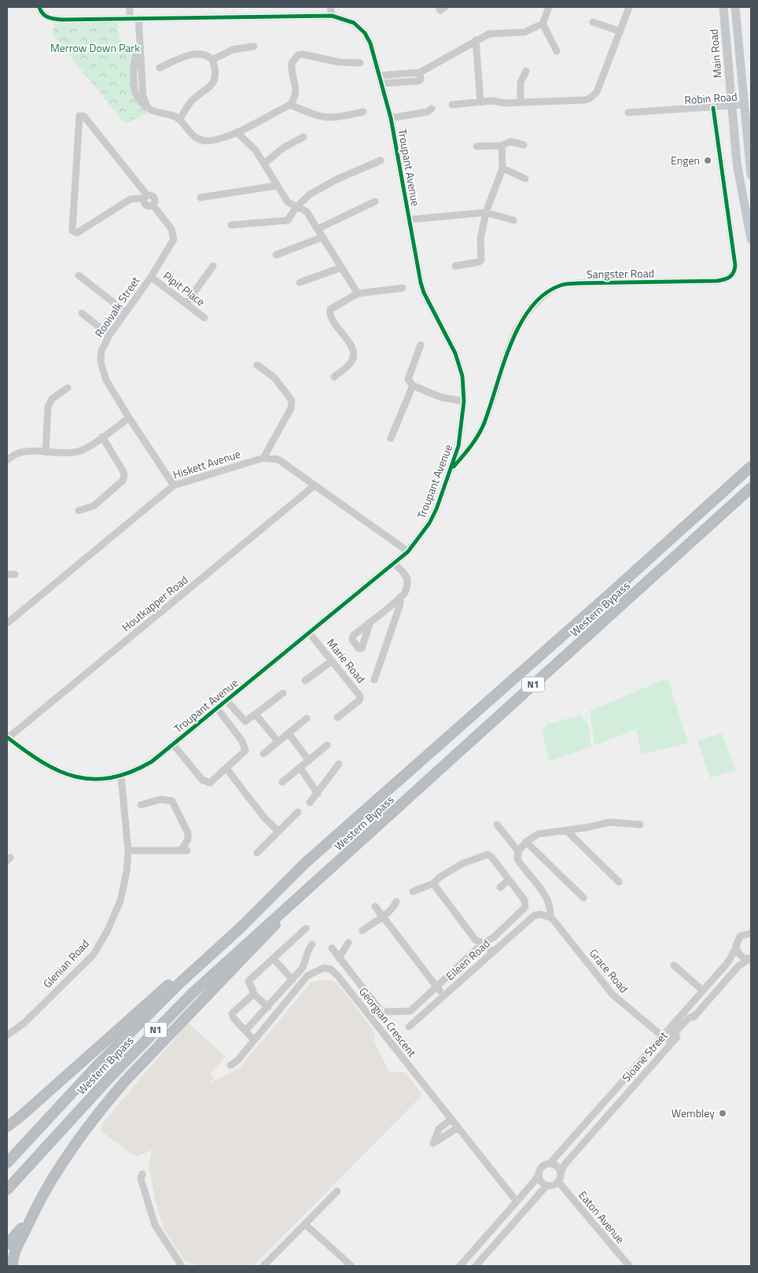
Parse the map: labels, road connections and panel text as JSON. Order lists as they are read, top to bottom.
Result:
{
  "streets": {
    "highway": ["Western Bypass", "N1"],
    "main road": ["Main Road"],
    "street": [
      "Robin Road",
      "Troupant Avenue",
      "Sangster Road",
      "Pipit Place",
      "Rooivalk Street",
      "Hiskett Avenue",
      "Houtkapper Road",
      "Marie Road",
      "Eileen Road",
      "Glenian Road",
      "Grace Road",
      "Georgian Crescent",
      "Sloane Street",
      "Eaton Avenue"
    ]
  },
  "crossings": [
    ["Main Road", "Robin Road"],
    ["Robin Road", "Sangster Road"],
    ["Troupant Avenue", "Sangster Road"],
    ["Troupant Avenue", "Houtkapper Road"],
    ["Troupant Avenue", "Marie Road"],
    ["Troupant Avenue", "Glenian Road"],
    ["Pipit Place", "Rooivalk Street"],
    ["Rooivalk Street", "Hiskett Avenue"],
    ["Eileen Road", "Grace Road"],
    ["Grace Road", "Sloane Street"],
    ["Sloane Street", "Eaton Avenue"]
  ],
  "parks": ["Merrow Down Park"],
  "places": ["Engen", "Wembley"]
}
